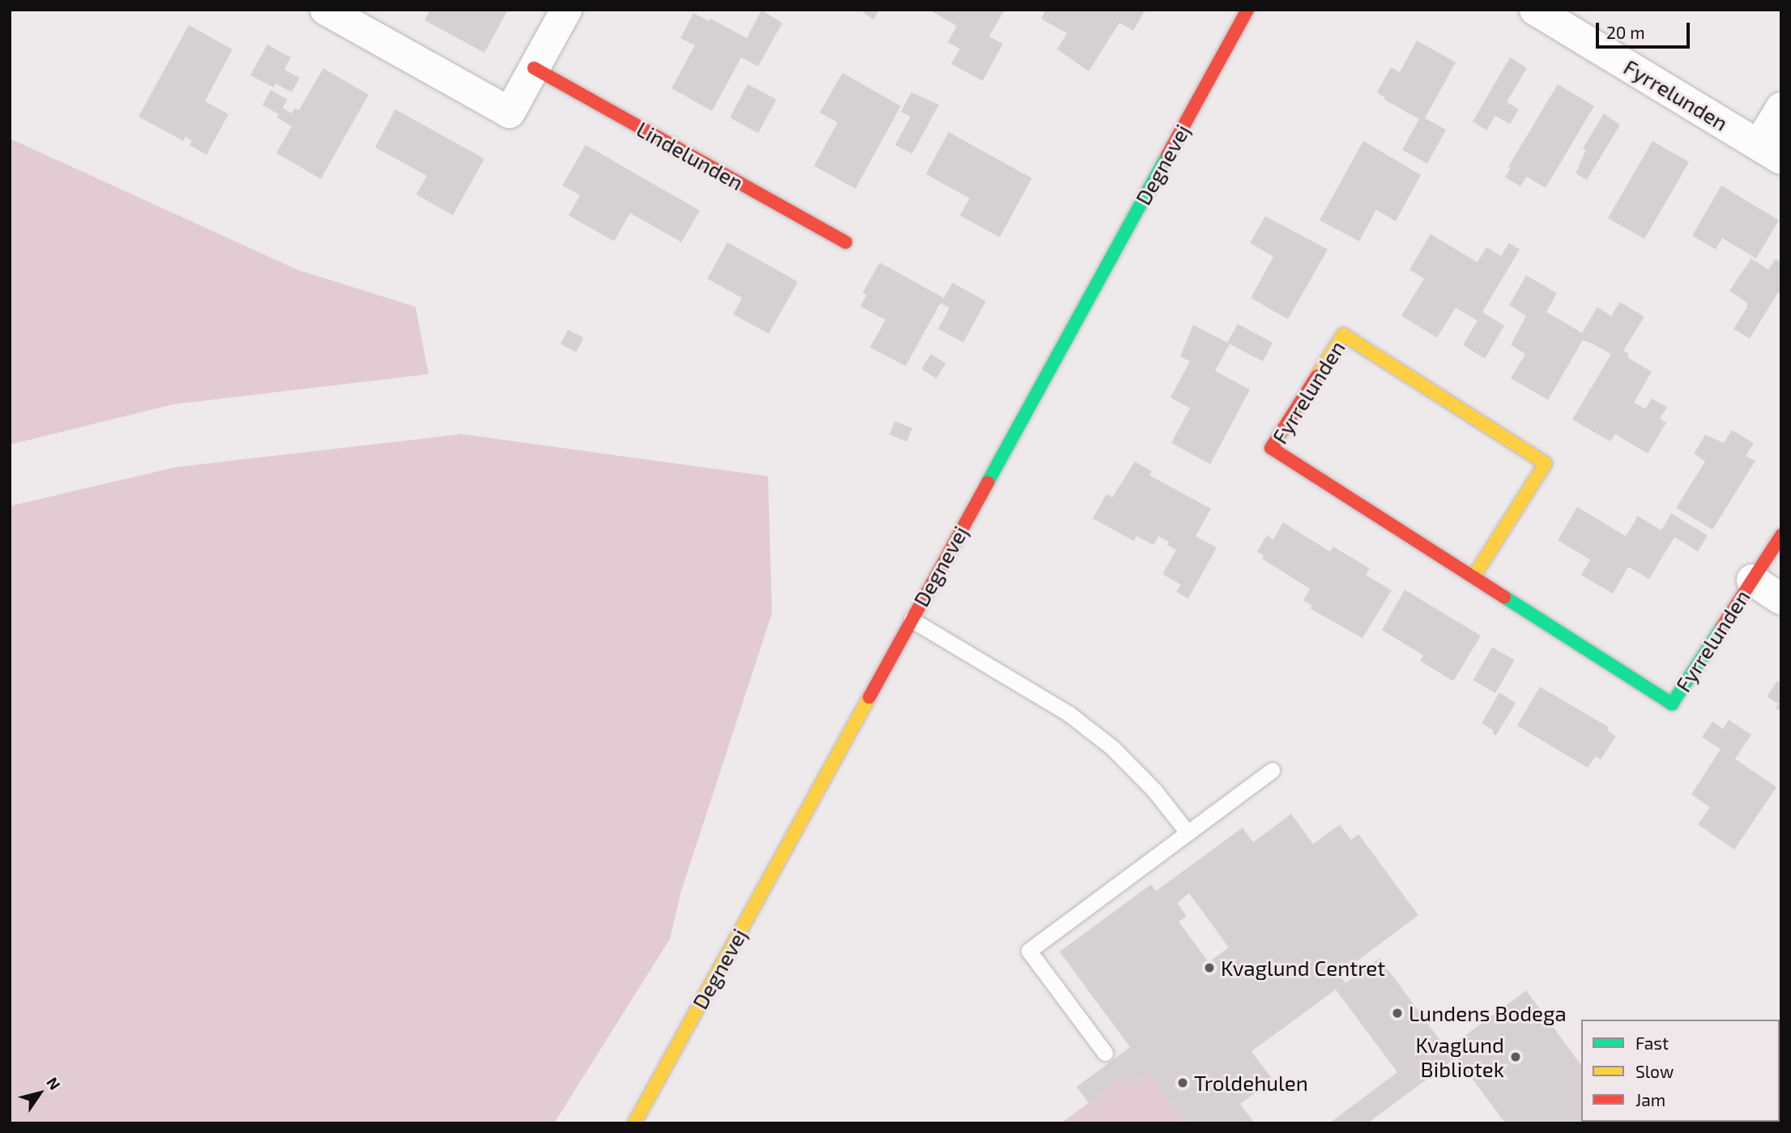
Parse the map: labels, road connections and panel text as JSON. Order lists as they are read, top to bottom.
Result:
{
  "streets": {
    "street": ["Fyrrelunden", "Lindelunden", "Degnevej"]
  },
  "places": [
    "Kvaglund Centret",
    "Lundens Bodega",
    "Kvaglund Bibliotek",
    "Troldehulen"
  ],
  "legend": ["Fast", "Slow", "Jam"],
  "scale_bar": "20 m",
  "north": "top right"
}
